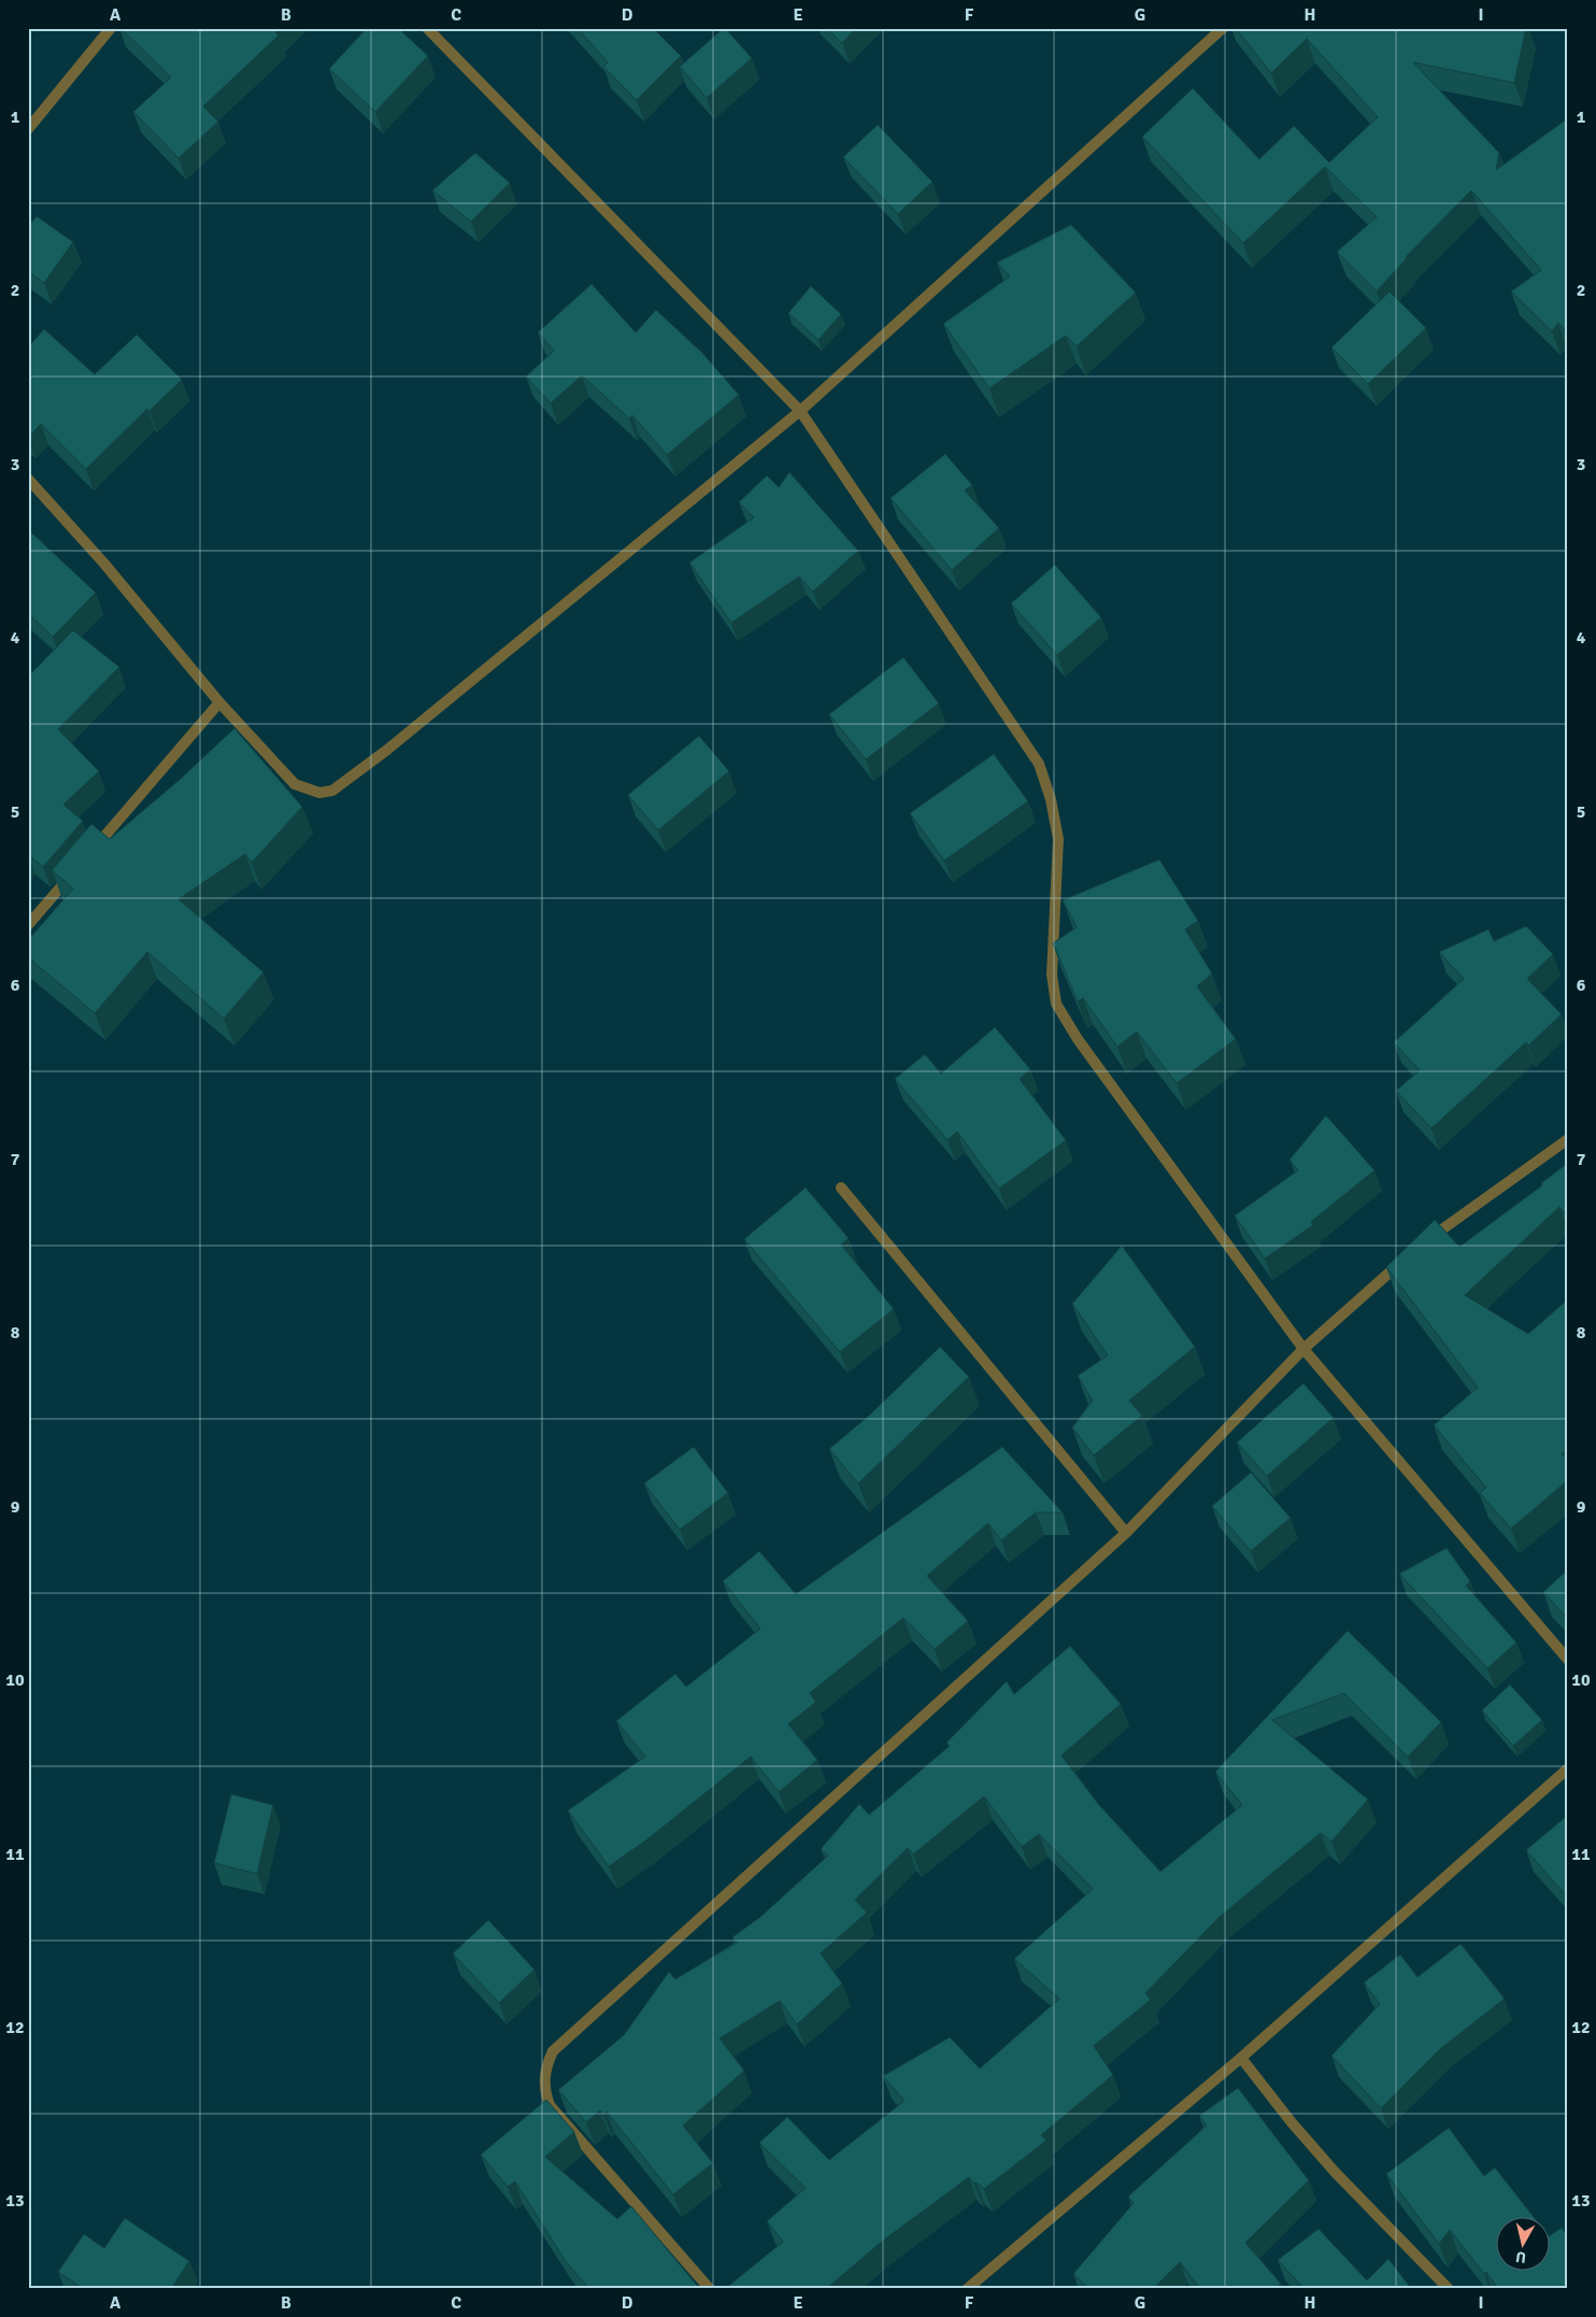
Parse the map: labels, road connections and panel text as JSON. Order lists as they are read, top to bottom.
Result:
{
  "north": "bottom",
  "grid": {
    "columns": [
      "A",
      "B",
      "C",
      "D",
      "E",
      "F",
      "G",
      "H",
      "I"
    ],
    "rows": [
      "1",
      "2",
      "3",
      "4",
      "5",
      "6",
      "7",
      "8",
      "9",
      "10",
      "11",
      "12",
      "13"
    ]
  }
}
